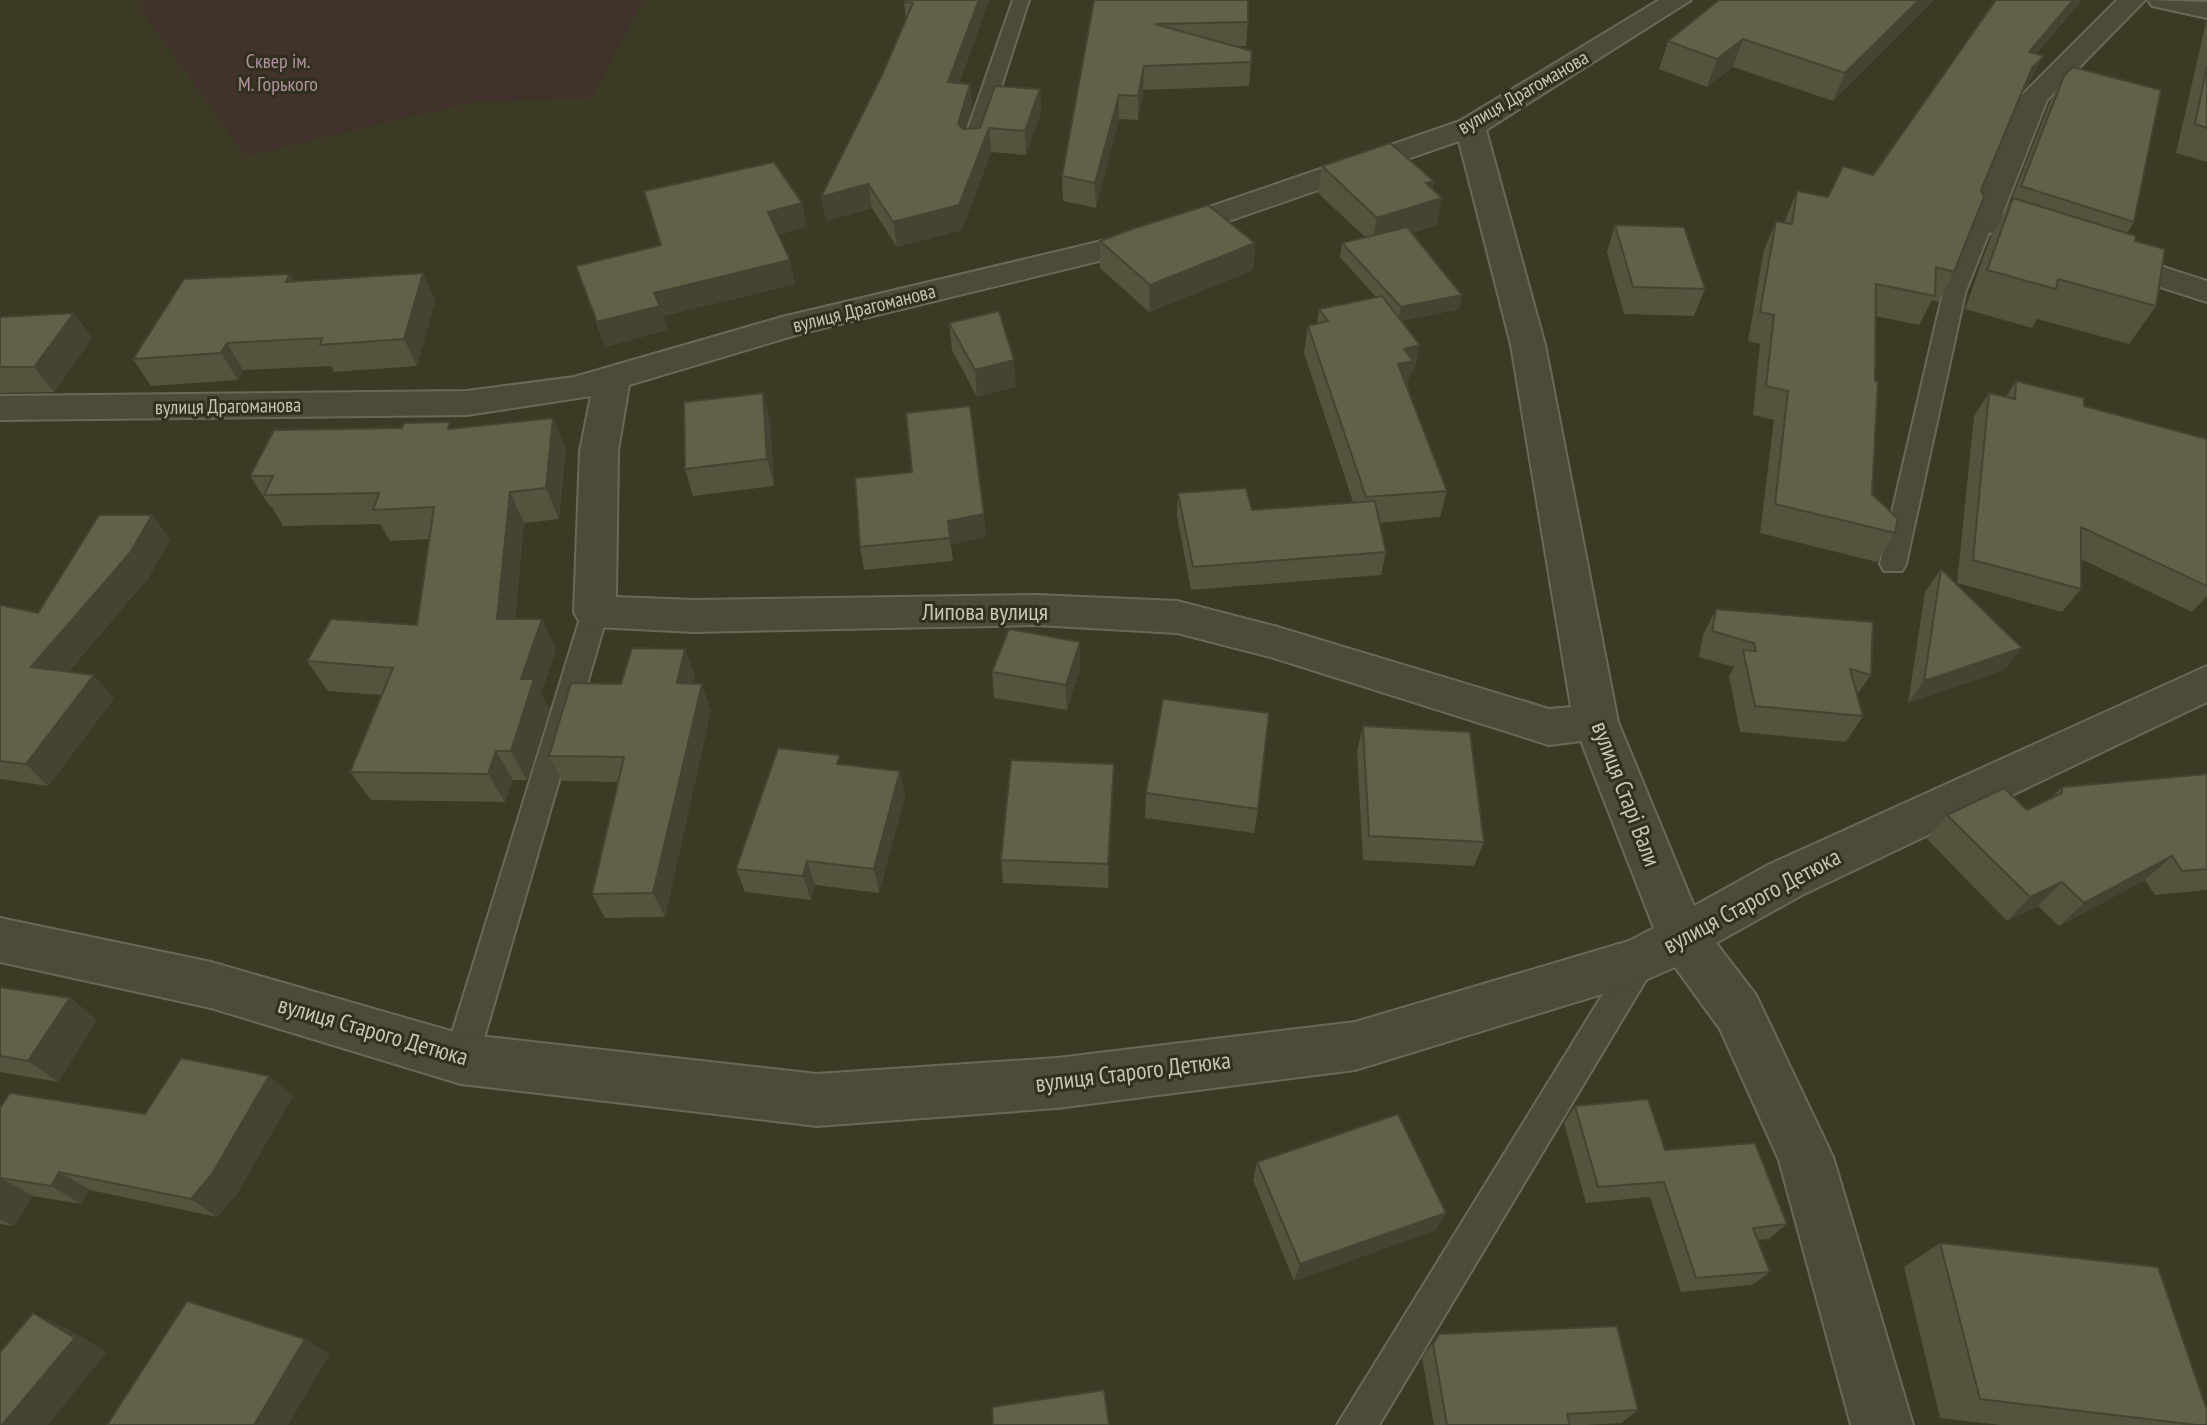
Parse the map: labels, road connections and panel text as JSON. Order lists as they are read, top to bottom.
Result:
{
  "streets": {
    "street": [
      "вулиця Драгоманова",
      "Липова вулиця",
      "вулиця Старі Вали",
      "вулиця Старого Детюка"
    ]
  },
  "crossings": [
    ["вулиця Драгоманова", "вулиця Старі Вали"],
    ["Липова вулиця", "вулиця Старі Вали"],
    ["вулиця Старі Вали", "вулиця Старого Детюка"]
  ],
  "parks": ["Сквер ім. М. Горького"]
}
